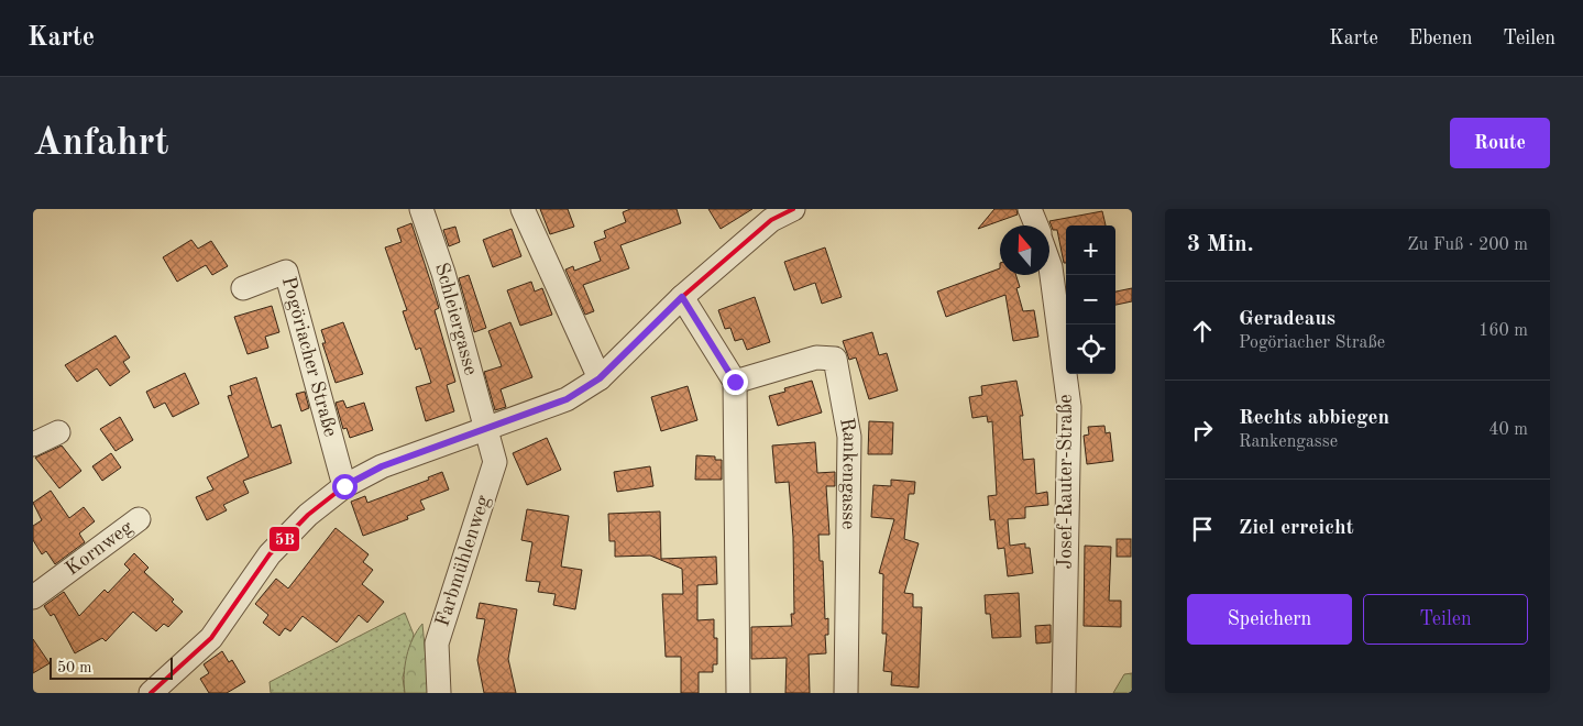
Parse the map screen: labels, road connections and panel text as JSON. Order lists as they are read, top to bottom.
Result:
{
  "streets": {
    "street": [
      "Schleiergasse",
      "Pogöriacher Straße",
      "Rankengasse",
      "Josef-Rauter-Straße",
      "Kornweg",
      "Farbmühlenweg"
    ]
  },
  "crossings": [
    ["Schleiergasse", "Farbmühlenweg"]
  ],
  "lines": ["transit line 5B"],
  "scale_bar": "50 m",
  "north": "top",
  "page": {
    "header": "Karte",
    "nav": ["Karte", "Ebenen", "Teilen"],
    "buttons": [
      "Route",
      ["Speichern", "Teilen"]
    ],
    "title": "Anfahrt",
    "heading": ["3 Min.", "Zu Fuß · 200 m"],
    "map_buttons": ["+", "−"],
    "list": [
      ["Geradeaus", "Pogöriacher Straße", "160 m"],
      ["Rechts abbiegen", "Rankengasse", "40 m"],
      "Ziel erreicht"
    ],
    "scale": "50 m"
  }
}
